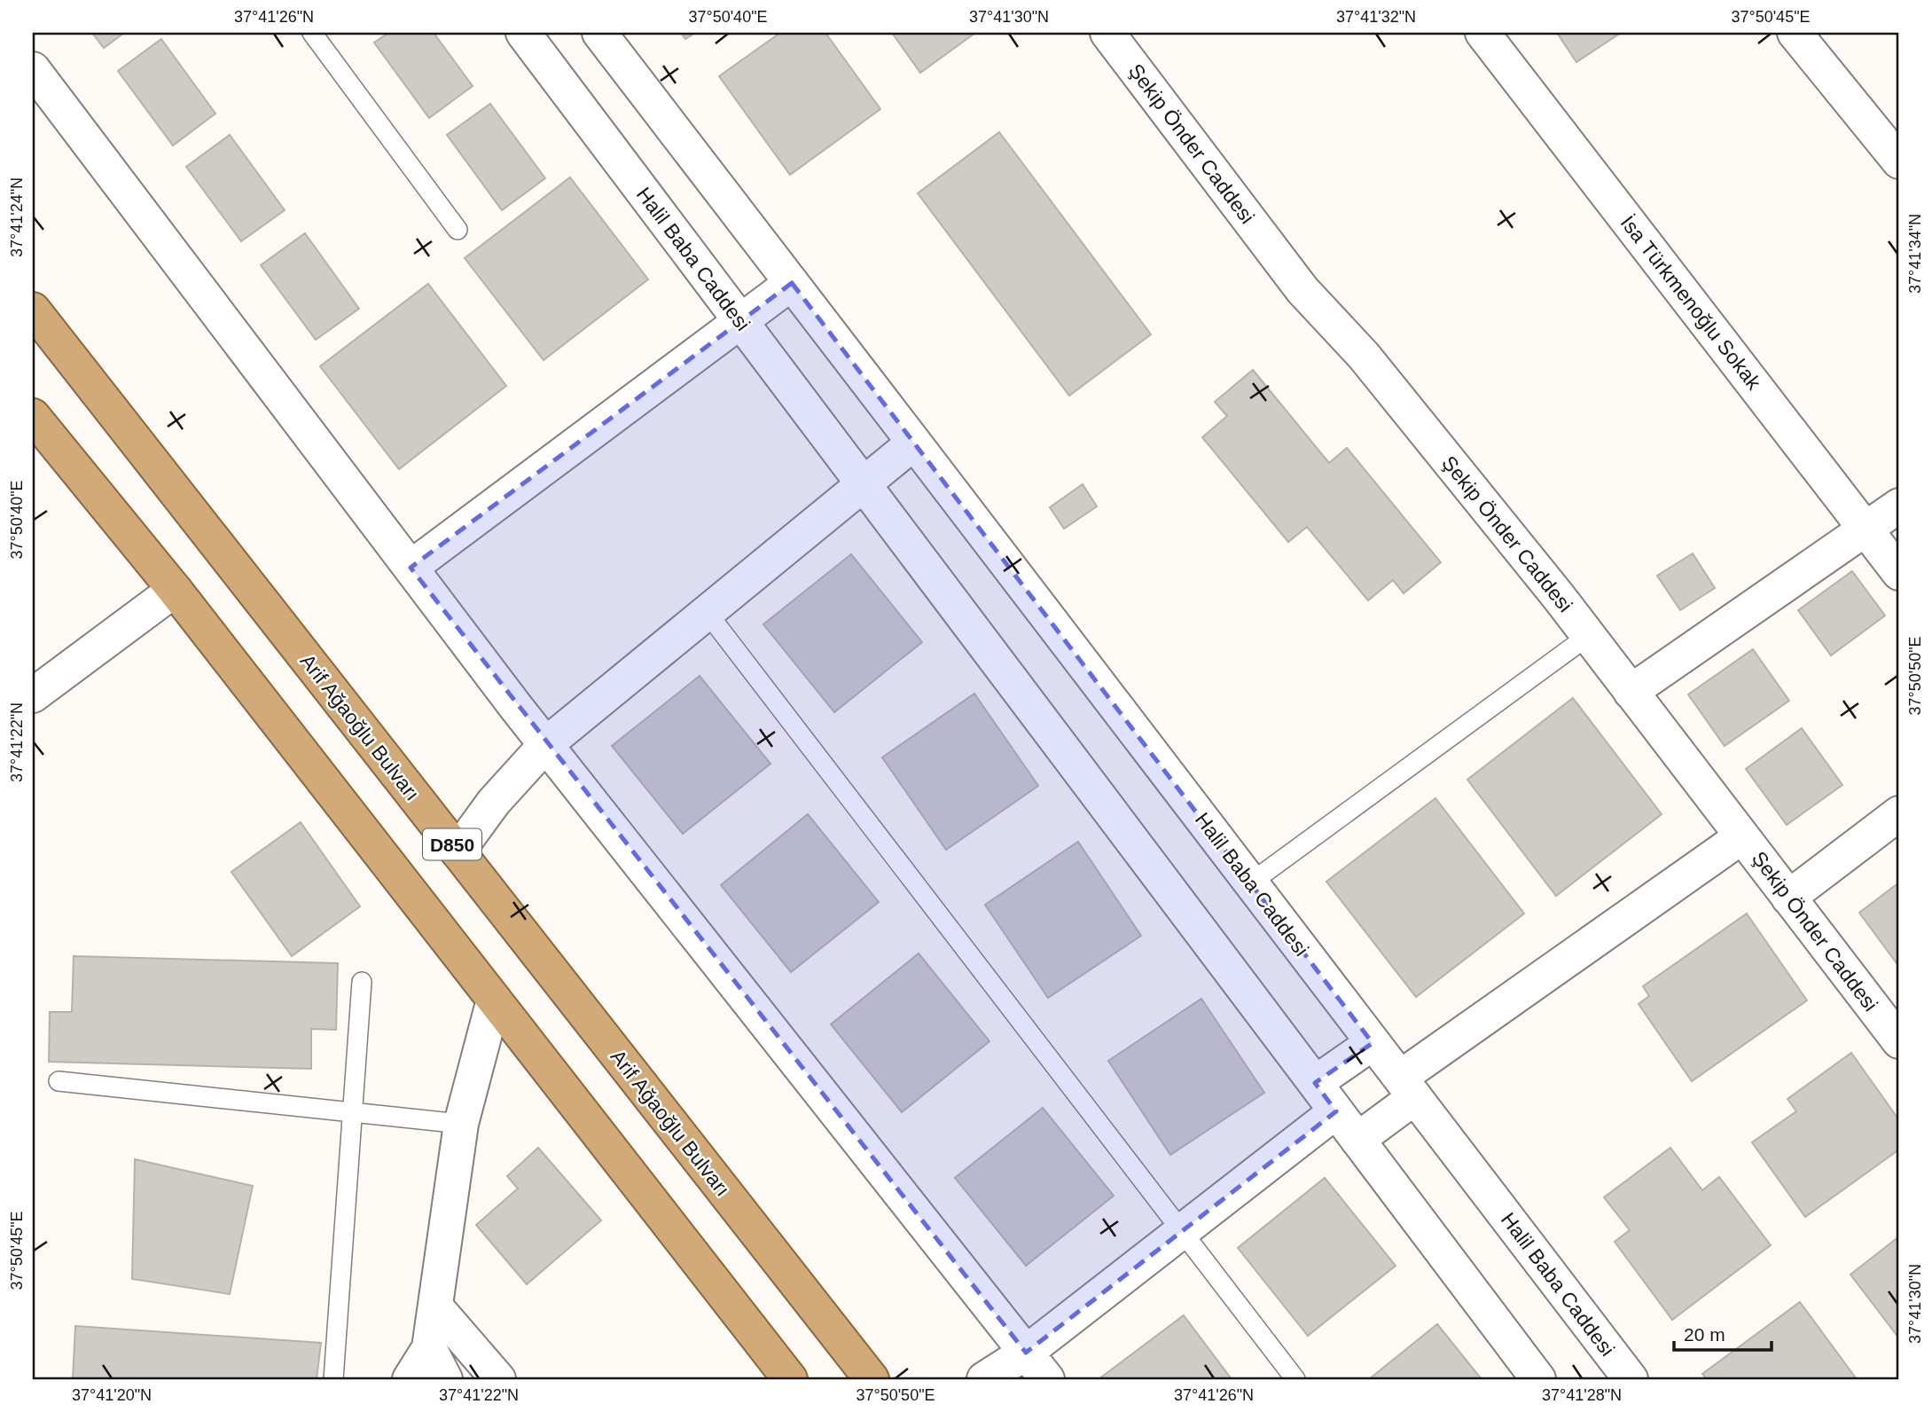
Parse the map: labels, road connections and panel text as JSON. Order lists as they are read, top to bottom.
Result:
{
  "streets": {
    "highway": ["Arif Ağaoğlu Bulvarı", "D850"],
    "street": ["Şekip Önder Caddesi", "Halil Baba Caddesi", "İsa Türkmenoğlu Sokak"]
  },
  "scale_bar": "20 m",
  "coordinates": [
    "37°41'26\"N",
    "37°50'40\"E",
    "37°41'30\"N",
    "37°41'32\"N",
    "37°50'45\"E",
    "37°41'24\"N",
    "37°41'34\"N",
    "37°50'50\"E",
    "37°41'22\"N",
    "37°41'20\"N",
    "37°41'28\"N"
  ]
}
